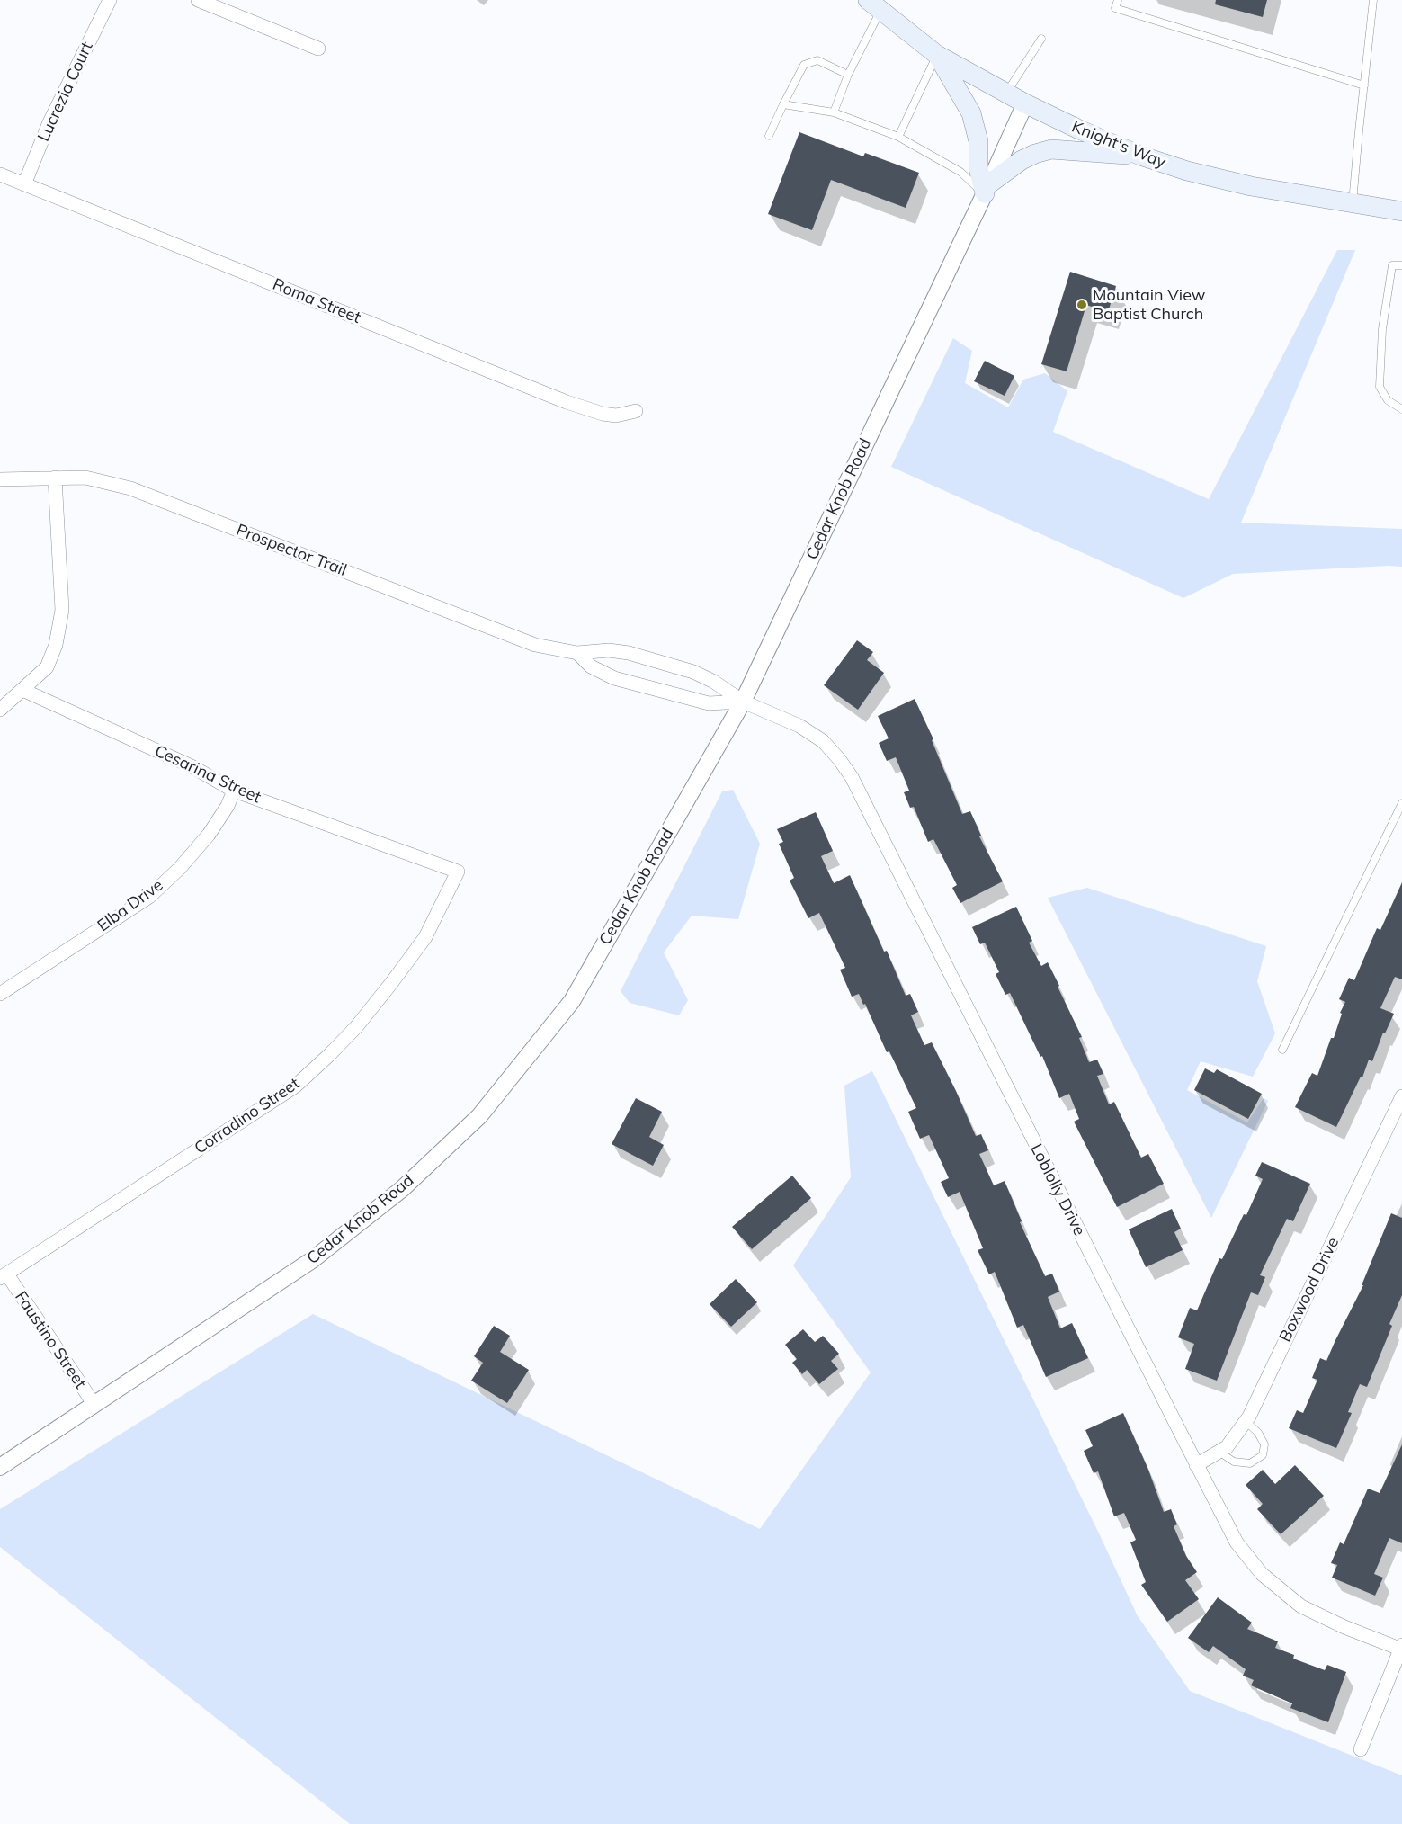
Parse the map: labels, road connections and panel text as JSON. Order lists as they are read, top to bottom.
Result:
{
  "streets": {
    "main road": ["Knight's Way"],
    "street": [
      "Lucrezia Court",
      "Roma Street",
      "Cedar Knob Road",
      "Prospector Trail",
      "Cesarina Street",
      "Elba Drive",
      "Corradino Street",
      "Loblolly Drive",
      "Boxwood Drive",
      "Faustino Street"
    ]
  },
  "crossings": [
    ["Lucrezia Court", "Roma Street"],
    ["Knight's Way", "Cedar Knob Road"],
    ["Cedar Knob Road", "Prospector Trail"],
    ["Cedar Knob Road", "Loblolly Drive"],
    ["Cedar Knob Road", "Faustino Street"],
    ["Prospector Trail", "Loblolly Drive"],
    ["Cesarina Street", "Elba Drive"],
    ["Cesarina Street", "Corradino Street"],
    ["Corradino Street", "Faustino Street"],
    ["Loblolly Drive", "Boxwood Drive"]
  ],
  "places": ["Mountain View Baptist Church"]
}
